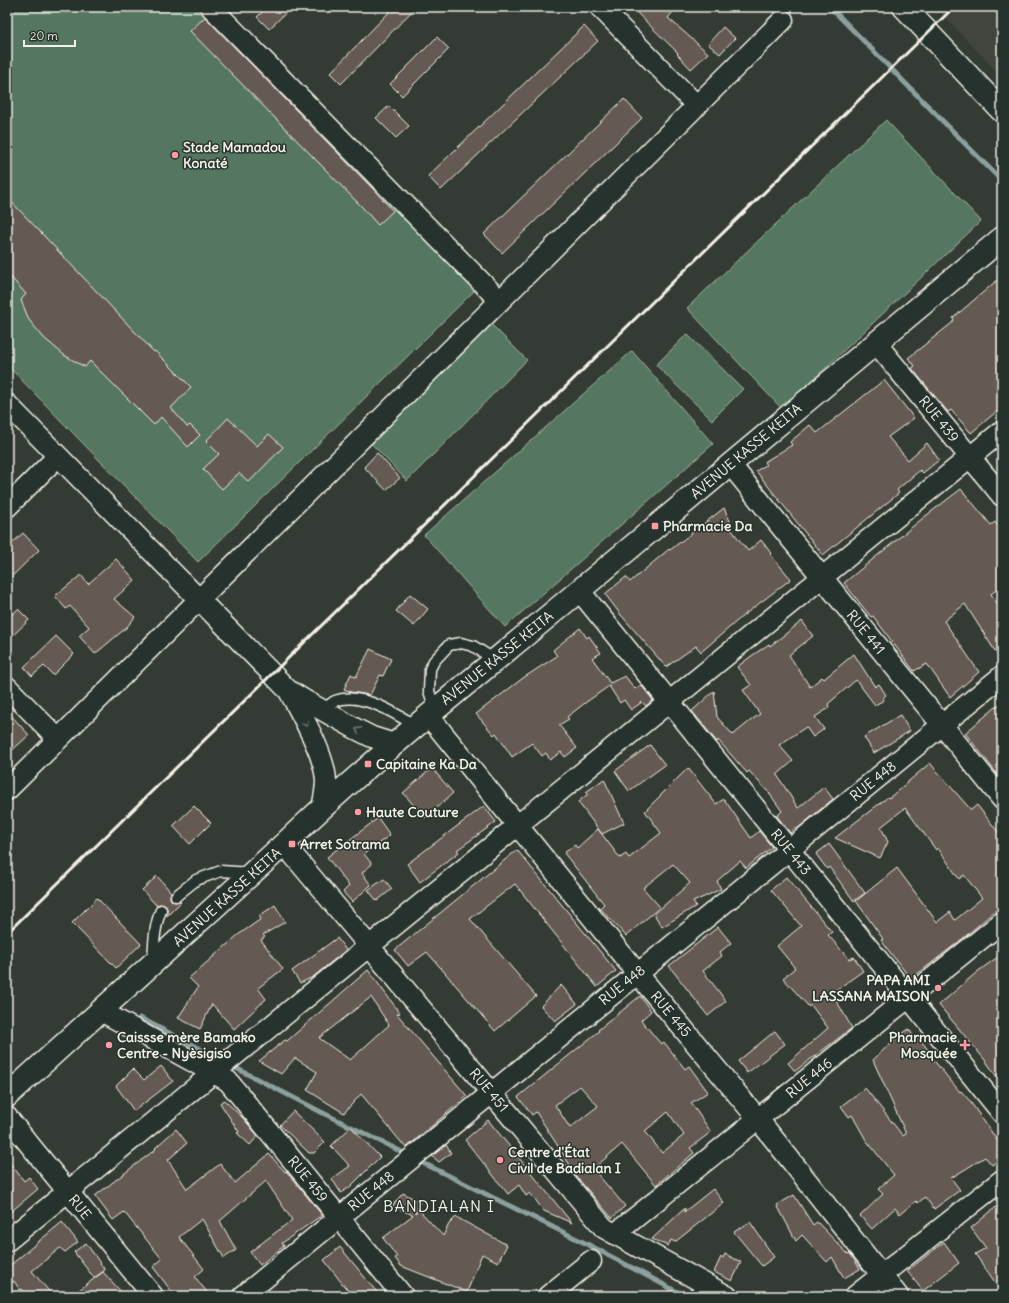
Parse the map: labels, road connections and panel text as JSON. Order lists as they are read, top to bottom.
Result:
{
  "streets": {
    "main road": ["AVENUE KASSE KEITA"],
    "street": [
      "RUE 439",
      "RUE 441",
      "RUE 448",
      "RUE 443",
      "RUE 445",
      "RUE 446",
      "RUE 451",
      "RUE 459",
      "RUE"
    ]
  },
  "crossings": [
    ["RUE 439", "AVENUE KASSE KEITA"],
    ["AVENUE KASSE KEITA", "RUE 441"],
    ["AVENUE KASSE KEITA", "RUE 443"],
    ["AVENUE KASSE KEITA", "RUE 445"],
    ["AVENUE KASSE KEITA", "RUE 451"],
    ["RUE 441", "RUE 448"],
    ["RUE 448", "RUE 443"],
    ["RUE 448", "RUE 445"],
    ["RUE 448", "RUE 451"],
    ["RUE 448", "RUE 459"],
    ["RUE 443", "RUE 446"],
    ["RUE 445", "RUE 446"],
    ["RUE 446", "RUE 451"]
  ],
  "districts": ["BANDIALAN I"],
  "places": {
    "other": [
      "Stade Mamadou Konaté",
      "Haute Couture",
      "PAPA AMI LASSANA MAISON",
      "Caissse mère Bamako Centre - Nyèsigiso",
      "Centre d'État Civil de Badialan I"
    ],
    "transit": ["Pharmacie Da", "Capitaine Ka Da", "Arret Sotrama"],
    "health": ["Pharmacie Mosquée"]
  },
  "scale_bar": "20 m"
}
